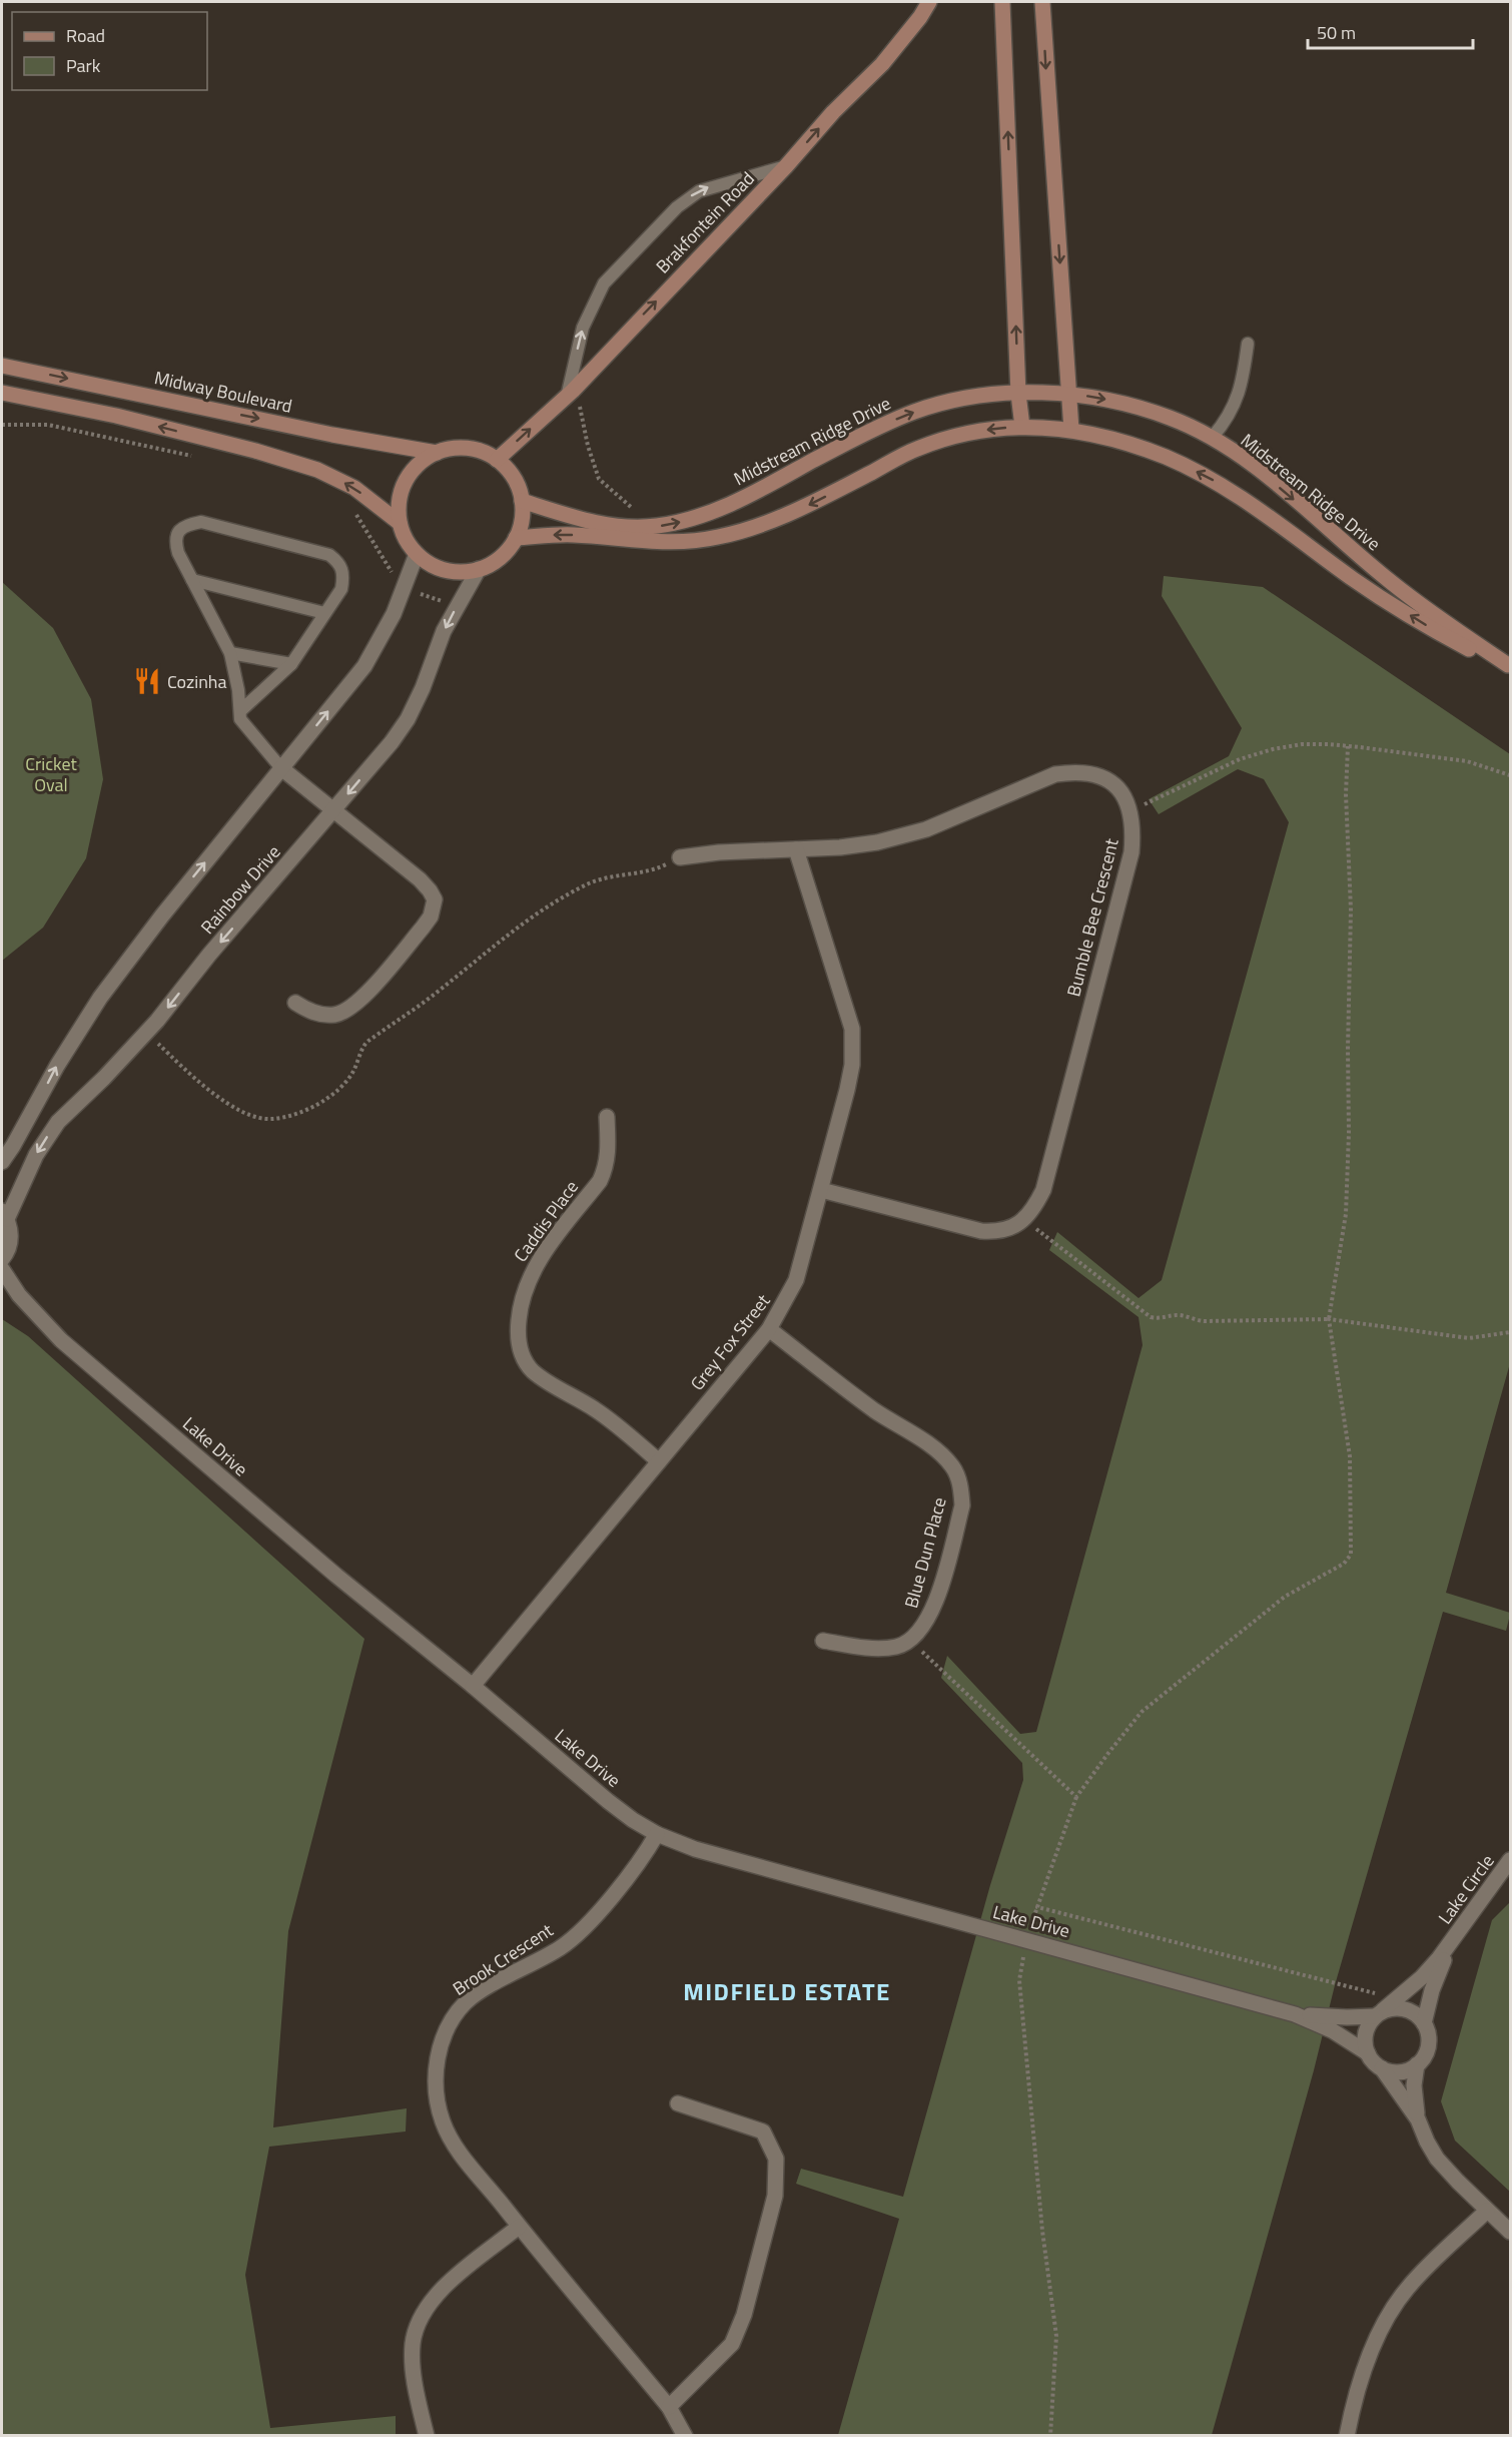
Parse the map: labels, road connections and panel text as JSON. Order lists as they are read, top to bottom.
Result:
{
  "streets": {
    "street": [
      "Brakfontein Road",
      "Midway Boulevard",
      "Midstream Ridge Drive",
      "Rainbow Drive",
      "Bumble Bee Crescent",
      "Caddis Place",
      "Grey Fox Street",
      "Lake Drive",
      "Blue Dun Place",
      "Lake Circle",
      "Brook Crescent"
    ]
  },
  "crossings": [
    ["Brakfontein Road", "Midway Boulevard"],
    ["Brakfontein Road", "Midstream Ridge Drive"],
    ["Brakfontein Road", "Rainbow Drive"],
    ["Midway Boulevard", "Midstream Ridge Drive"],
    ["Midway Boulevard", "Rainbow Drive"],
    ["Midstream Ridge Drive", "Rainbow Drive"],
    ["Bumble Bee Crescent", "Grey Fox Street"],
    ["Caddis Place", "Grey Fox Street"],
    ["Grey Fox Street", "Lake Drive"],
    ["Grey Fox Street", "Blue Dun Place"],
    ["Lake Drive", "Lake Circle"],
    ["Lake Drive", "Brook Crescent"]
  ],
  "one_way": ["Brakfontein Road"],
  "districts": ["MIDFIELD ESTATE"],
  "parks": ["Cricket Oval"],
  "places": {
    "restaurant": ["Cozinha"]
  },
  "legend": ["Road", "Park"],
  "scale_bar": "50 m"
}
